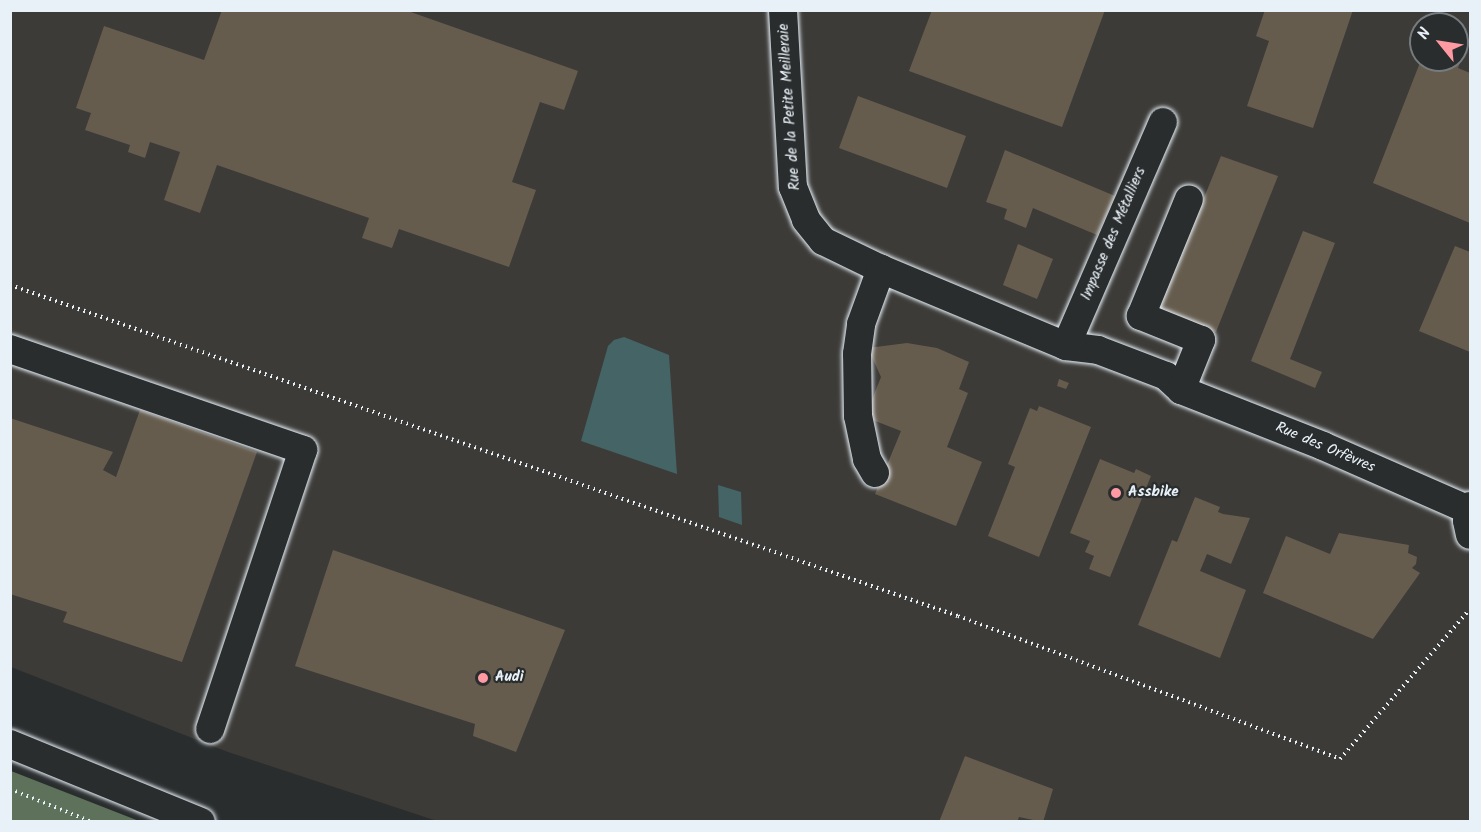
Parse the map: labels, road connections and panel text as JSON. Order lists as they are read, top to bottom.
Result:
{
  "streets": {
    "street": ["Rue de la Petite Meilleraie", "Impasse des Métalliers", "Rue des Orfèvres"]
  },
  "crossings": [
    ["Rue de la Petite Meilleraie", "Rue des Orfèvres"],
    ["Impasse des Métalliers", "Rue des Orfèvres"]
  ],
  "places": ["Assbike", "Audi"],
  "north": "top left"
}
